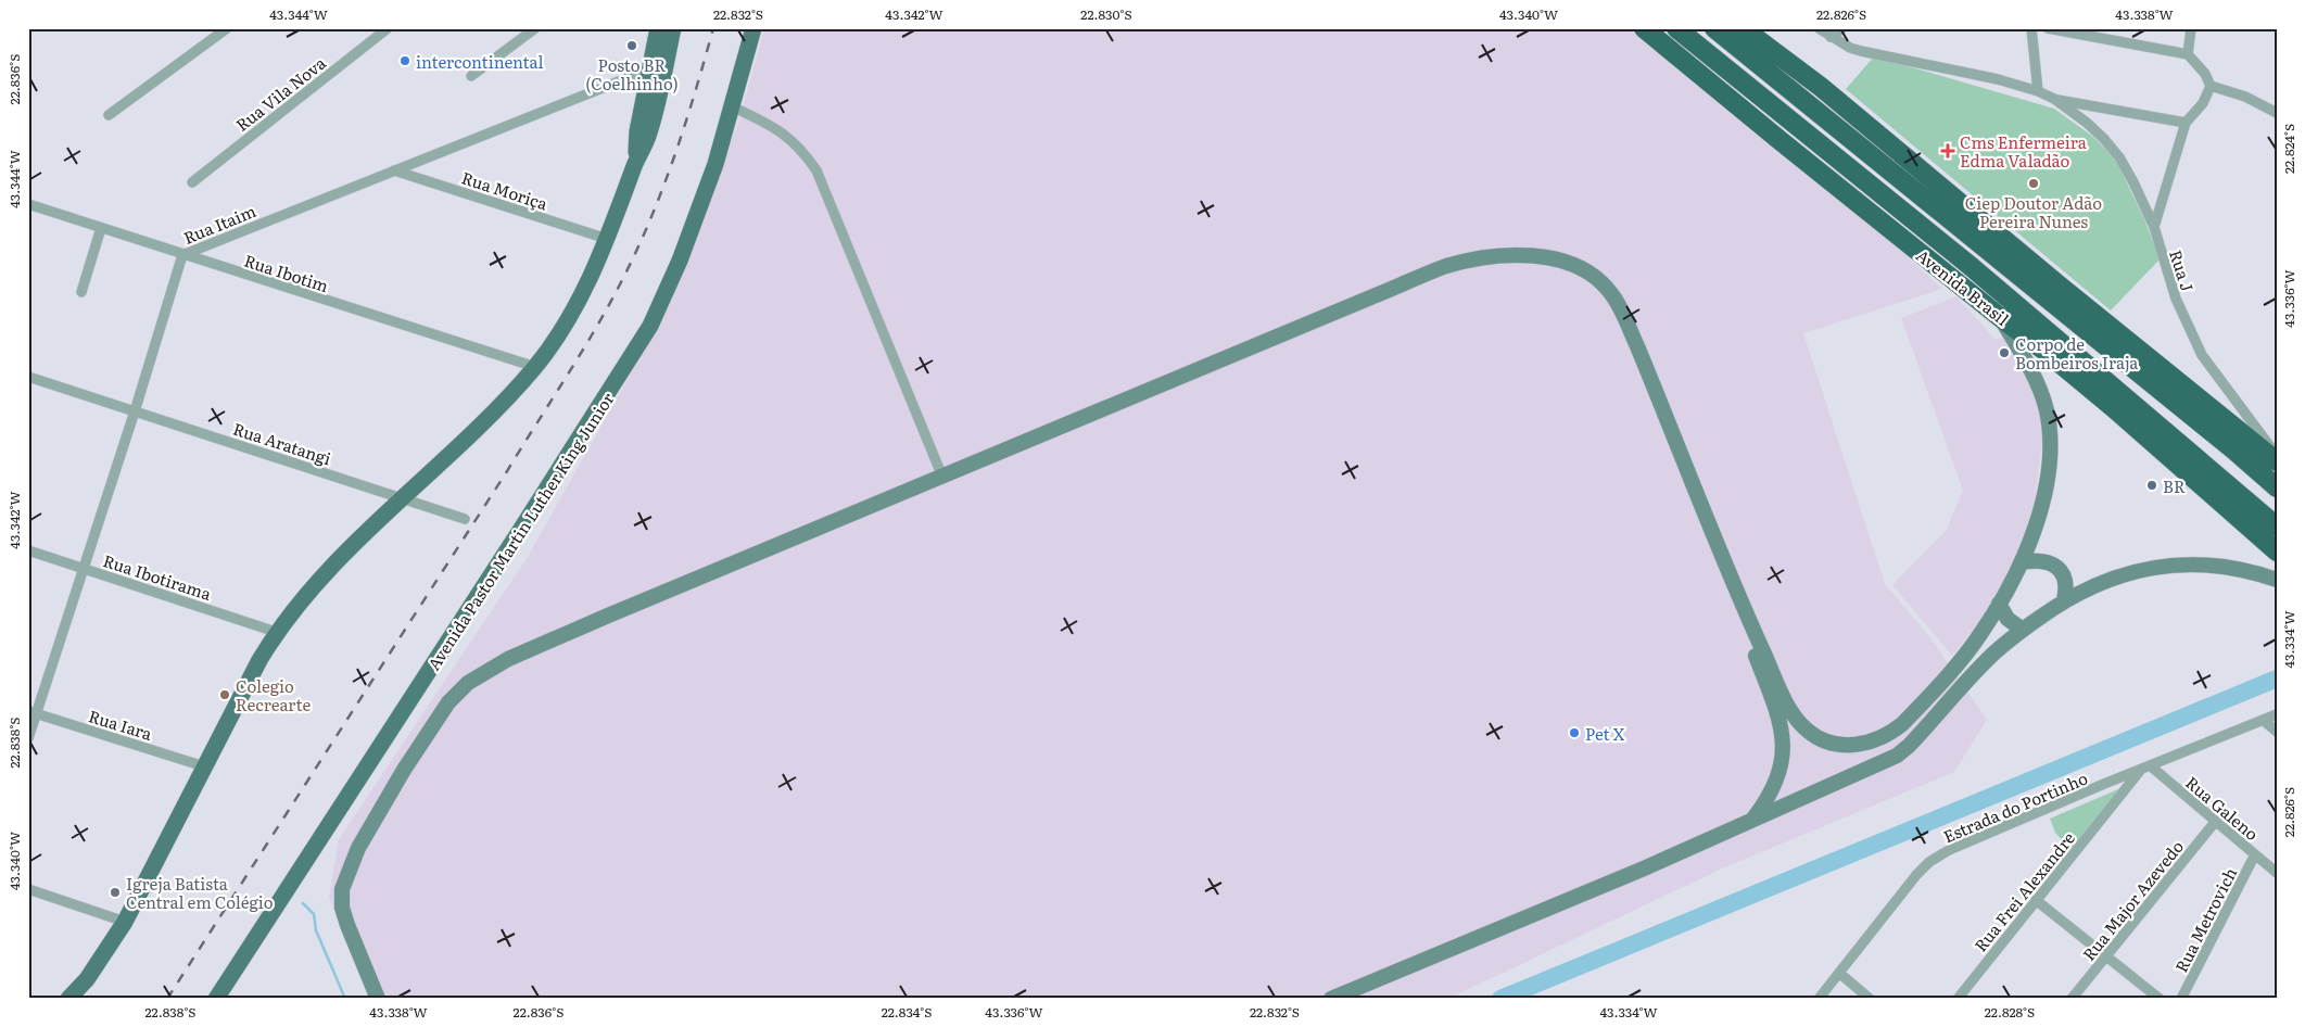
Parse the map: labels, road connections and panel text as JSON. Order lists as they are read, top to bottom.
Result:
{
  "streets": {
    "highway": ["Avenida Brasil"],
    "main road": ["Avenida Pastor Martin Luther King Junior"],
    "street": [
      "Rua Vila Nova",
      "Rua Moriça",
      "Rua Itaim",
      "Rua J",
      "Rua Ibotim",
      "Rua Aratangi",
      "Rua Ibotirama",
      "Rua Iara",
      "Estrada do Portinho",
      "Rua Galeno",
      "Rua Frei Alexandre",
      "Rua Major Azevedo",
      "Rua Metrovich"
    ]
  },
  "crossings": [
    ["Rua Moriça", "Rua Itaim"],
    ["Rua Itaim", "Rua Ibotim"],
    ["Rua Itaim", "Rua Aratangi"],
    ["Rua Itaim", "Rua Ibotirama"],
    ["Rua Itaim", "Rua Iara"],
    ["Estrada do Portinho", "Rua Galeno"],
    ["Estrada do Portinho", "Rua Frei Alexandre"],
    ["Rua Galeno", "Rua Frei Alexandre"],
    ["Rua Galeno", "Rua Major Azevedo"],
    ["Rua Galeno", "Rua Metrovich"]
  ],
  "places": {
    "other": [
      "Posto BR (Coelhinho)",
      "intercontinental",
      "Ciep Doutor Adão Pereira Nunes",
      "Corpo de Bombeiros Iraja",
      "BR",
      "Colegio Recrearte",
      "Pet X",
      "Igreja Batista Central em Colégio"
    ],
    "health": ["Cms Enfermeira Edma Valadão"]
  },
  "coordinates": [
    "43.344°W",
    "22.832°S",
    "43.342°W",
    "22.830°S",
    "43.340°W",
    "22.826°S",
    "43.338°W",
    "22.836°S",
    "22.824°S",
    "43.336°W",
    "43.334°W",
    "22.838°S",
    "22.834°S",
    "22.828°S"
  ]
}
